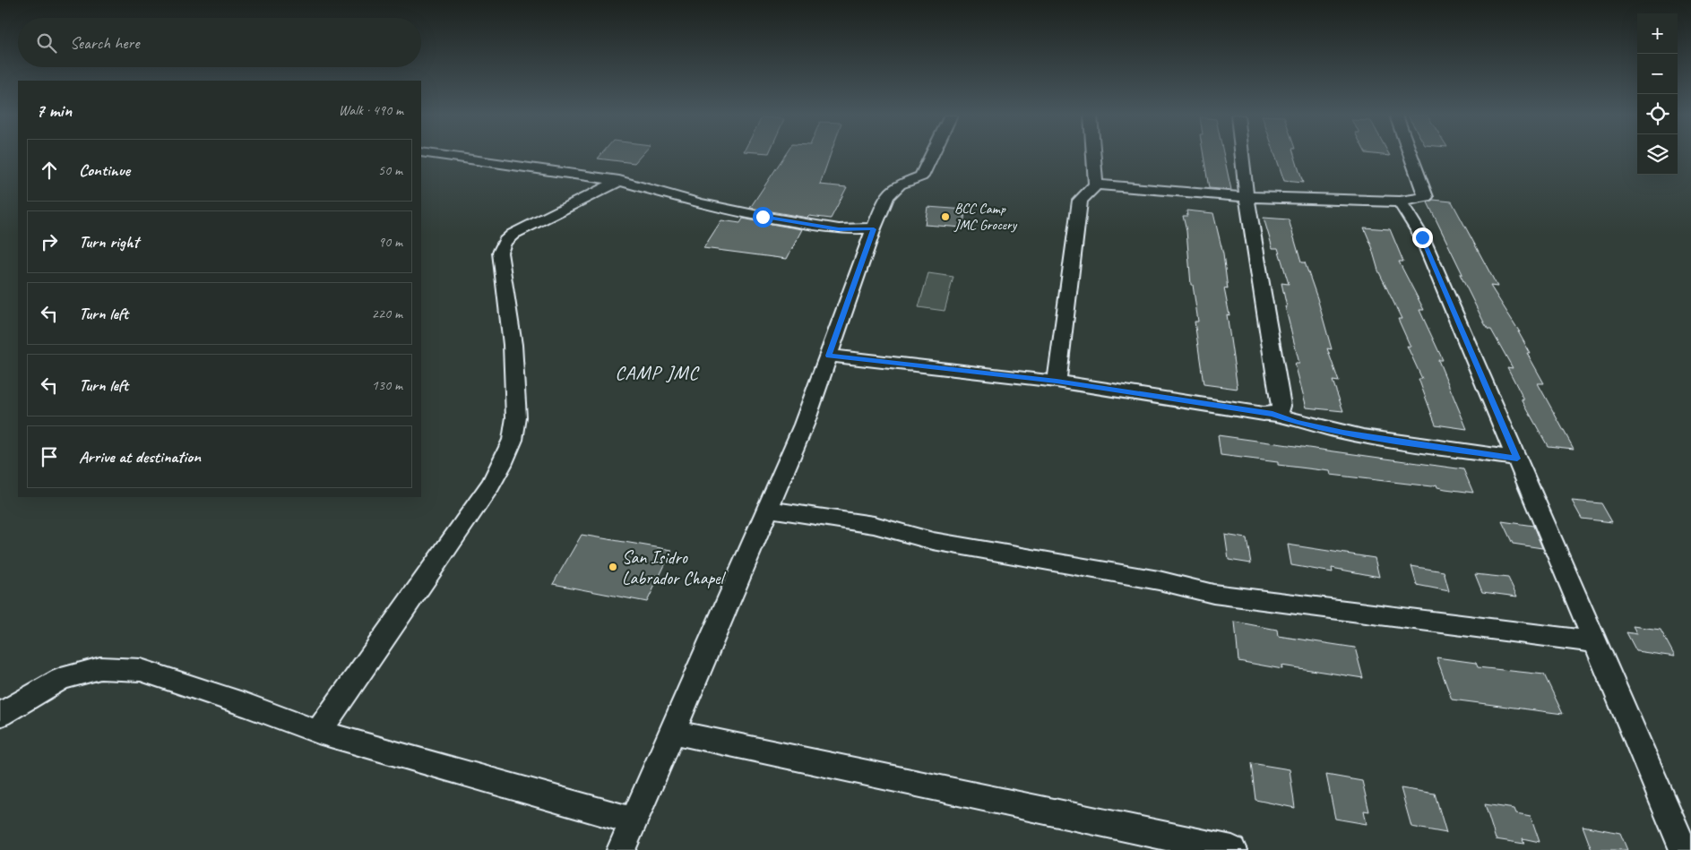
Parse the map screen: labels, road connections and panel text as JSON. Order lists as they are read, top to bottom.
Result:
{
  "districts": ["CAMP JMC"],
  "places": ["BCC Camp JMC Grocery", "San Isidro Labrador Chapel"],
  "page": {
    "map_buttons": ["+", "−"],
    "search": "Search here",
    "heading": ["7 min", "Walk · 490 m"],
    "list": [
      ["Continue", "50 m"],
      ["Turn right", "90 m"],
      ["Turn left", "220 m"],
      ["Turn left", "130 m"],
      "Arrive at destination"
    ]
  }
}
